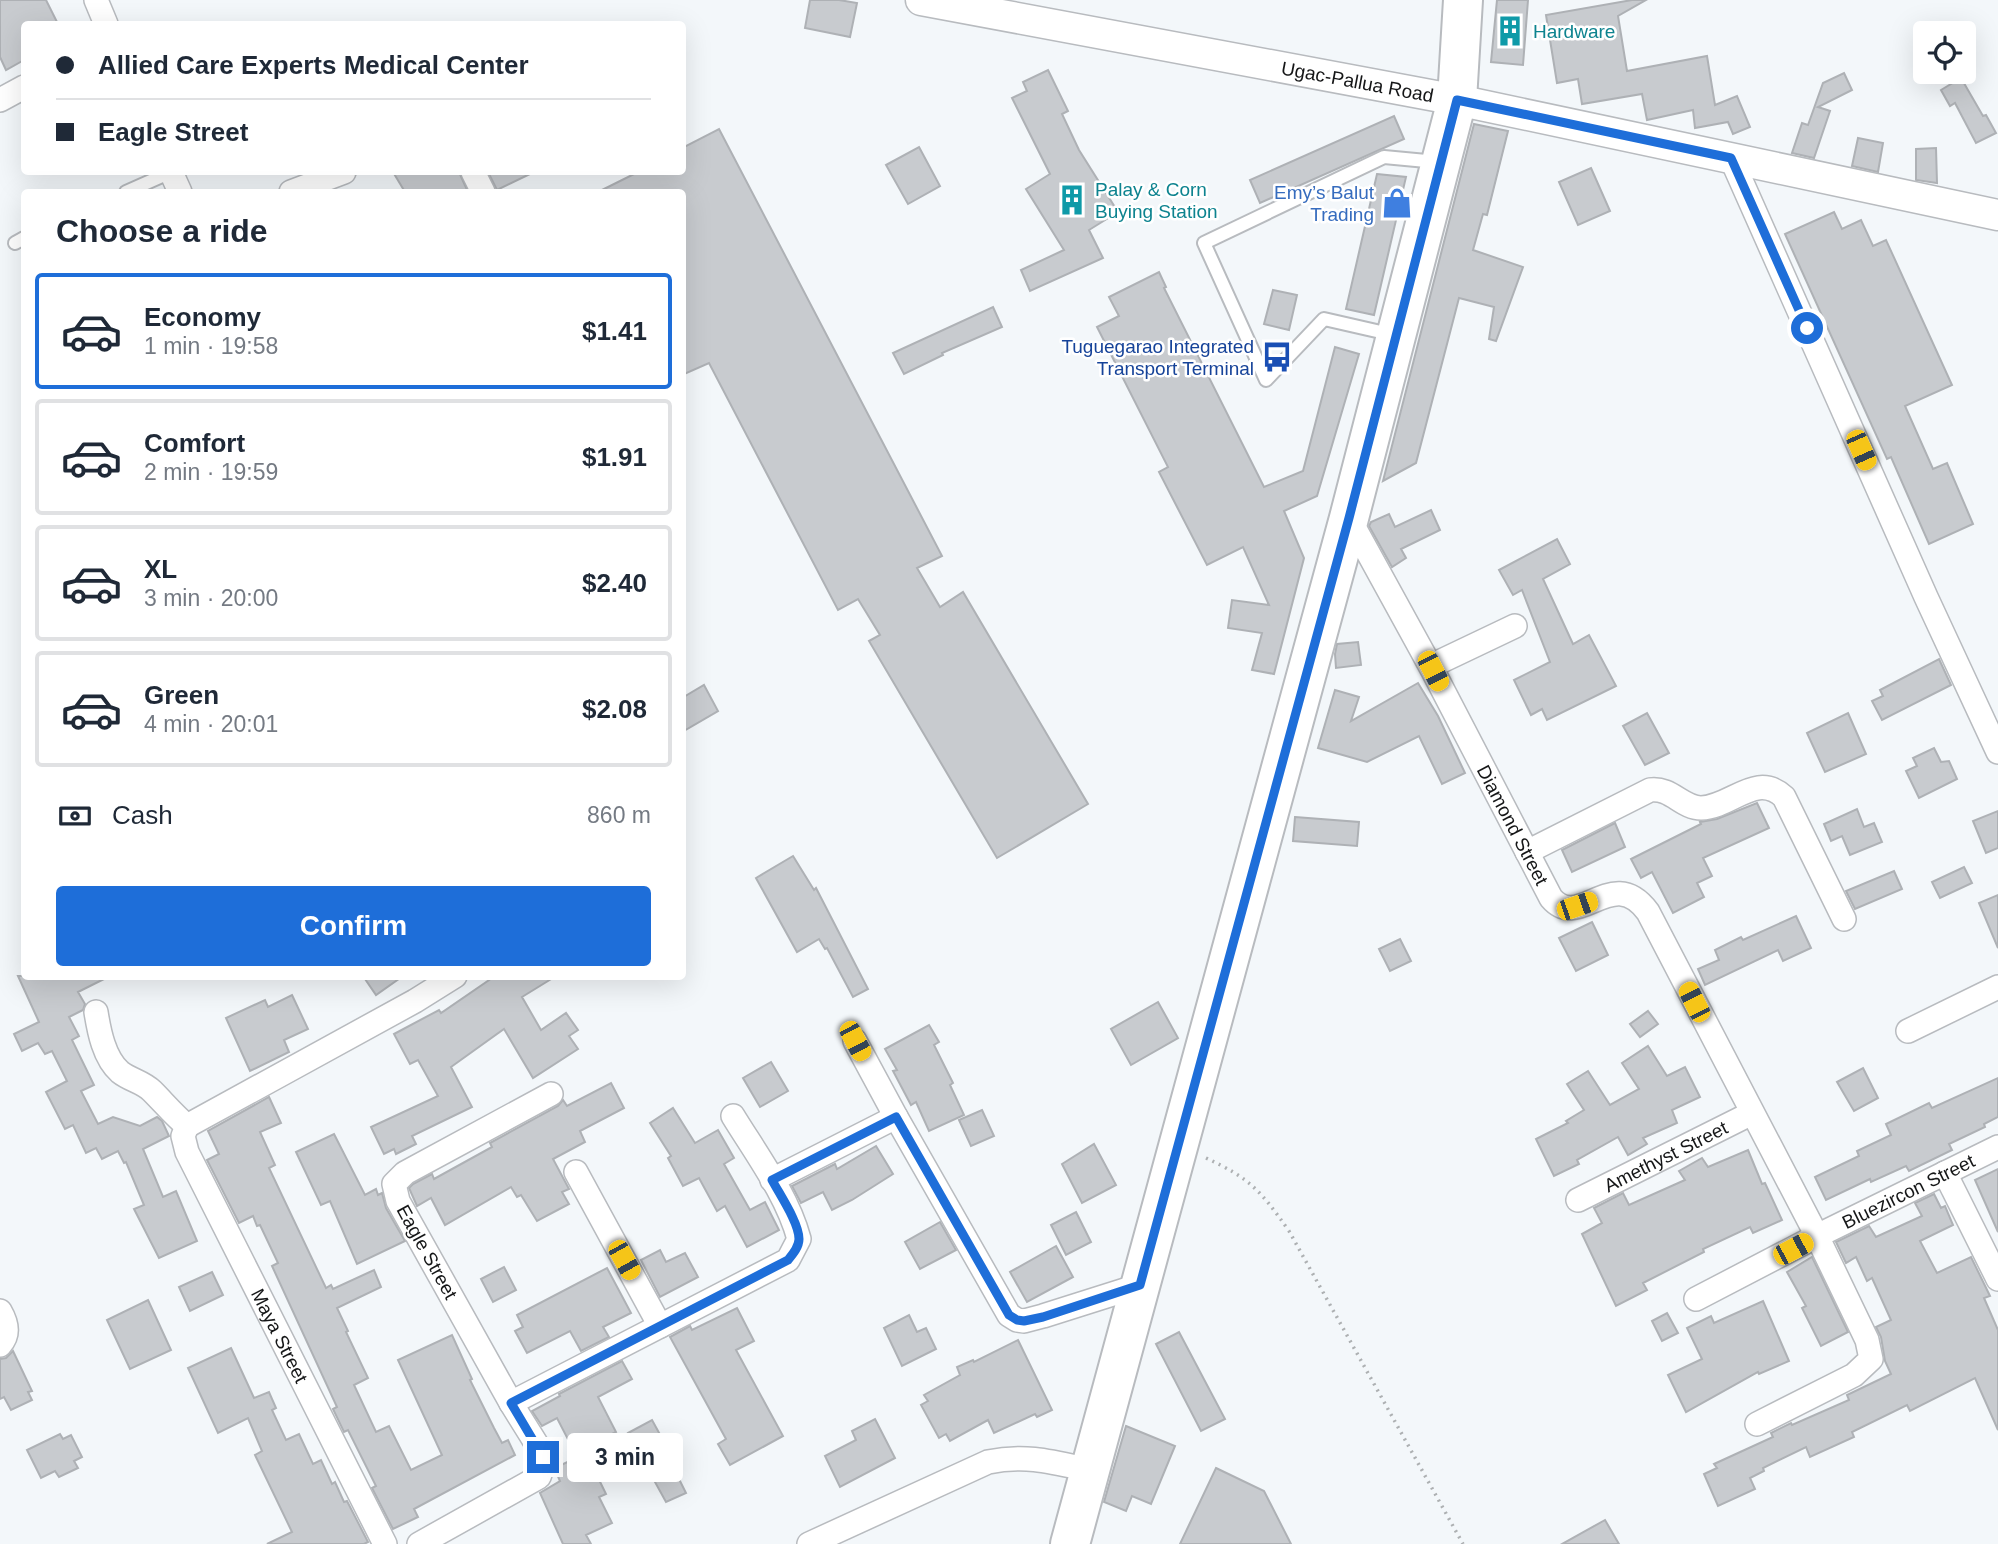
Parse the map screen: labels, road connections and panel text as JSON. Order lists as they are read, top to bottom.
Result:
{
  "streets": {
    "street": [
      "Ugac-Pallua Road",
      "Diamond Street",
      "Amethyst Street",
      "Bluezircon Street",
      "Eagle Street",
      "Maya Street"
    ]
  },
  "crossings": [
    ["Diamond Street", "Amethyst Street"],
    ["Diamond Street", "Bluezircon Street"]
  ],
  "places": {
    "building": ["Hardware", "Palay & Corn Buying Station"],
    "shop": ["Emy’s Balut Trading"],
    "bus stop": ["Tuguegarao Integrated Transport Terminal"]
  },
  "page": {
    "banner": ["Allied Care Experts Medical Center", "Eagle Street"],
    "heading": "Choose a ride",
    "list": [
      {
        "name": "Economy",
        "note": "1 min · 19:58",
        "value": "$1.41"
      },
      {
        "name": "Comfort",
        "note": "2 min · 19:59",
        "value": "$1.91"
      },
      {
        "name": "XL",
        "note": "3 min · 20:00",
        "value": "$2.40"
      },
      {
        "name": "Green",
        "note": "4 min · 20:01",
        "value": "$2.08"
      }
    ],
    "pay": ["Cash", "860 m"],
    "buttons": "Confirm",
    "bubble": "3 min"
  }
}
